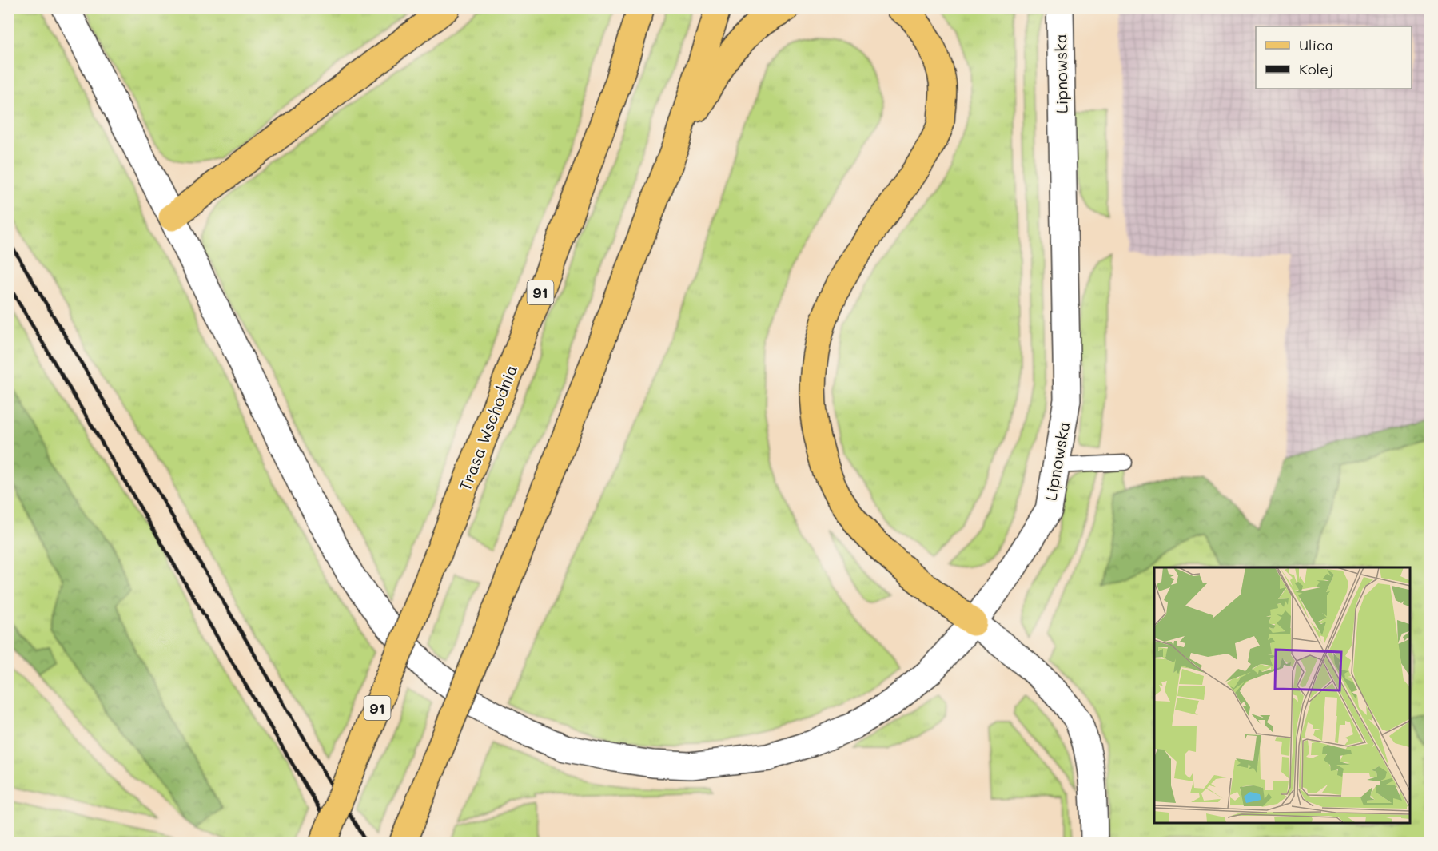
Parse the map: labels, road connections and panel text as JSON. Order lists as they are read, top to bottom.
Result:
{
  "streets": {
    "main road": ["91", "Trasa Wschodnia"],
    "street": ["Lipnowska"]
  },
  "legend": ["Ulica", "Kolej"]
}
